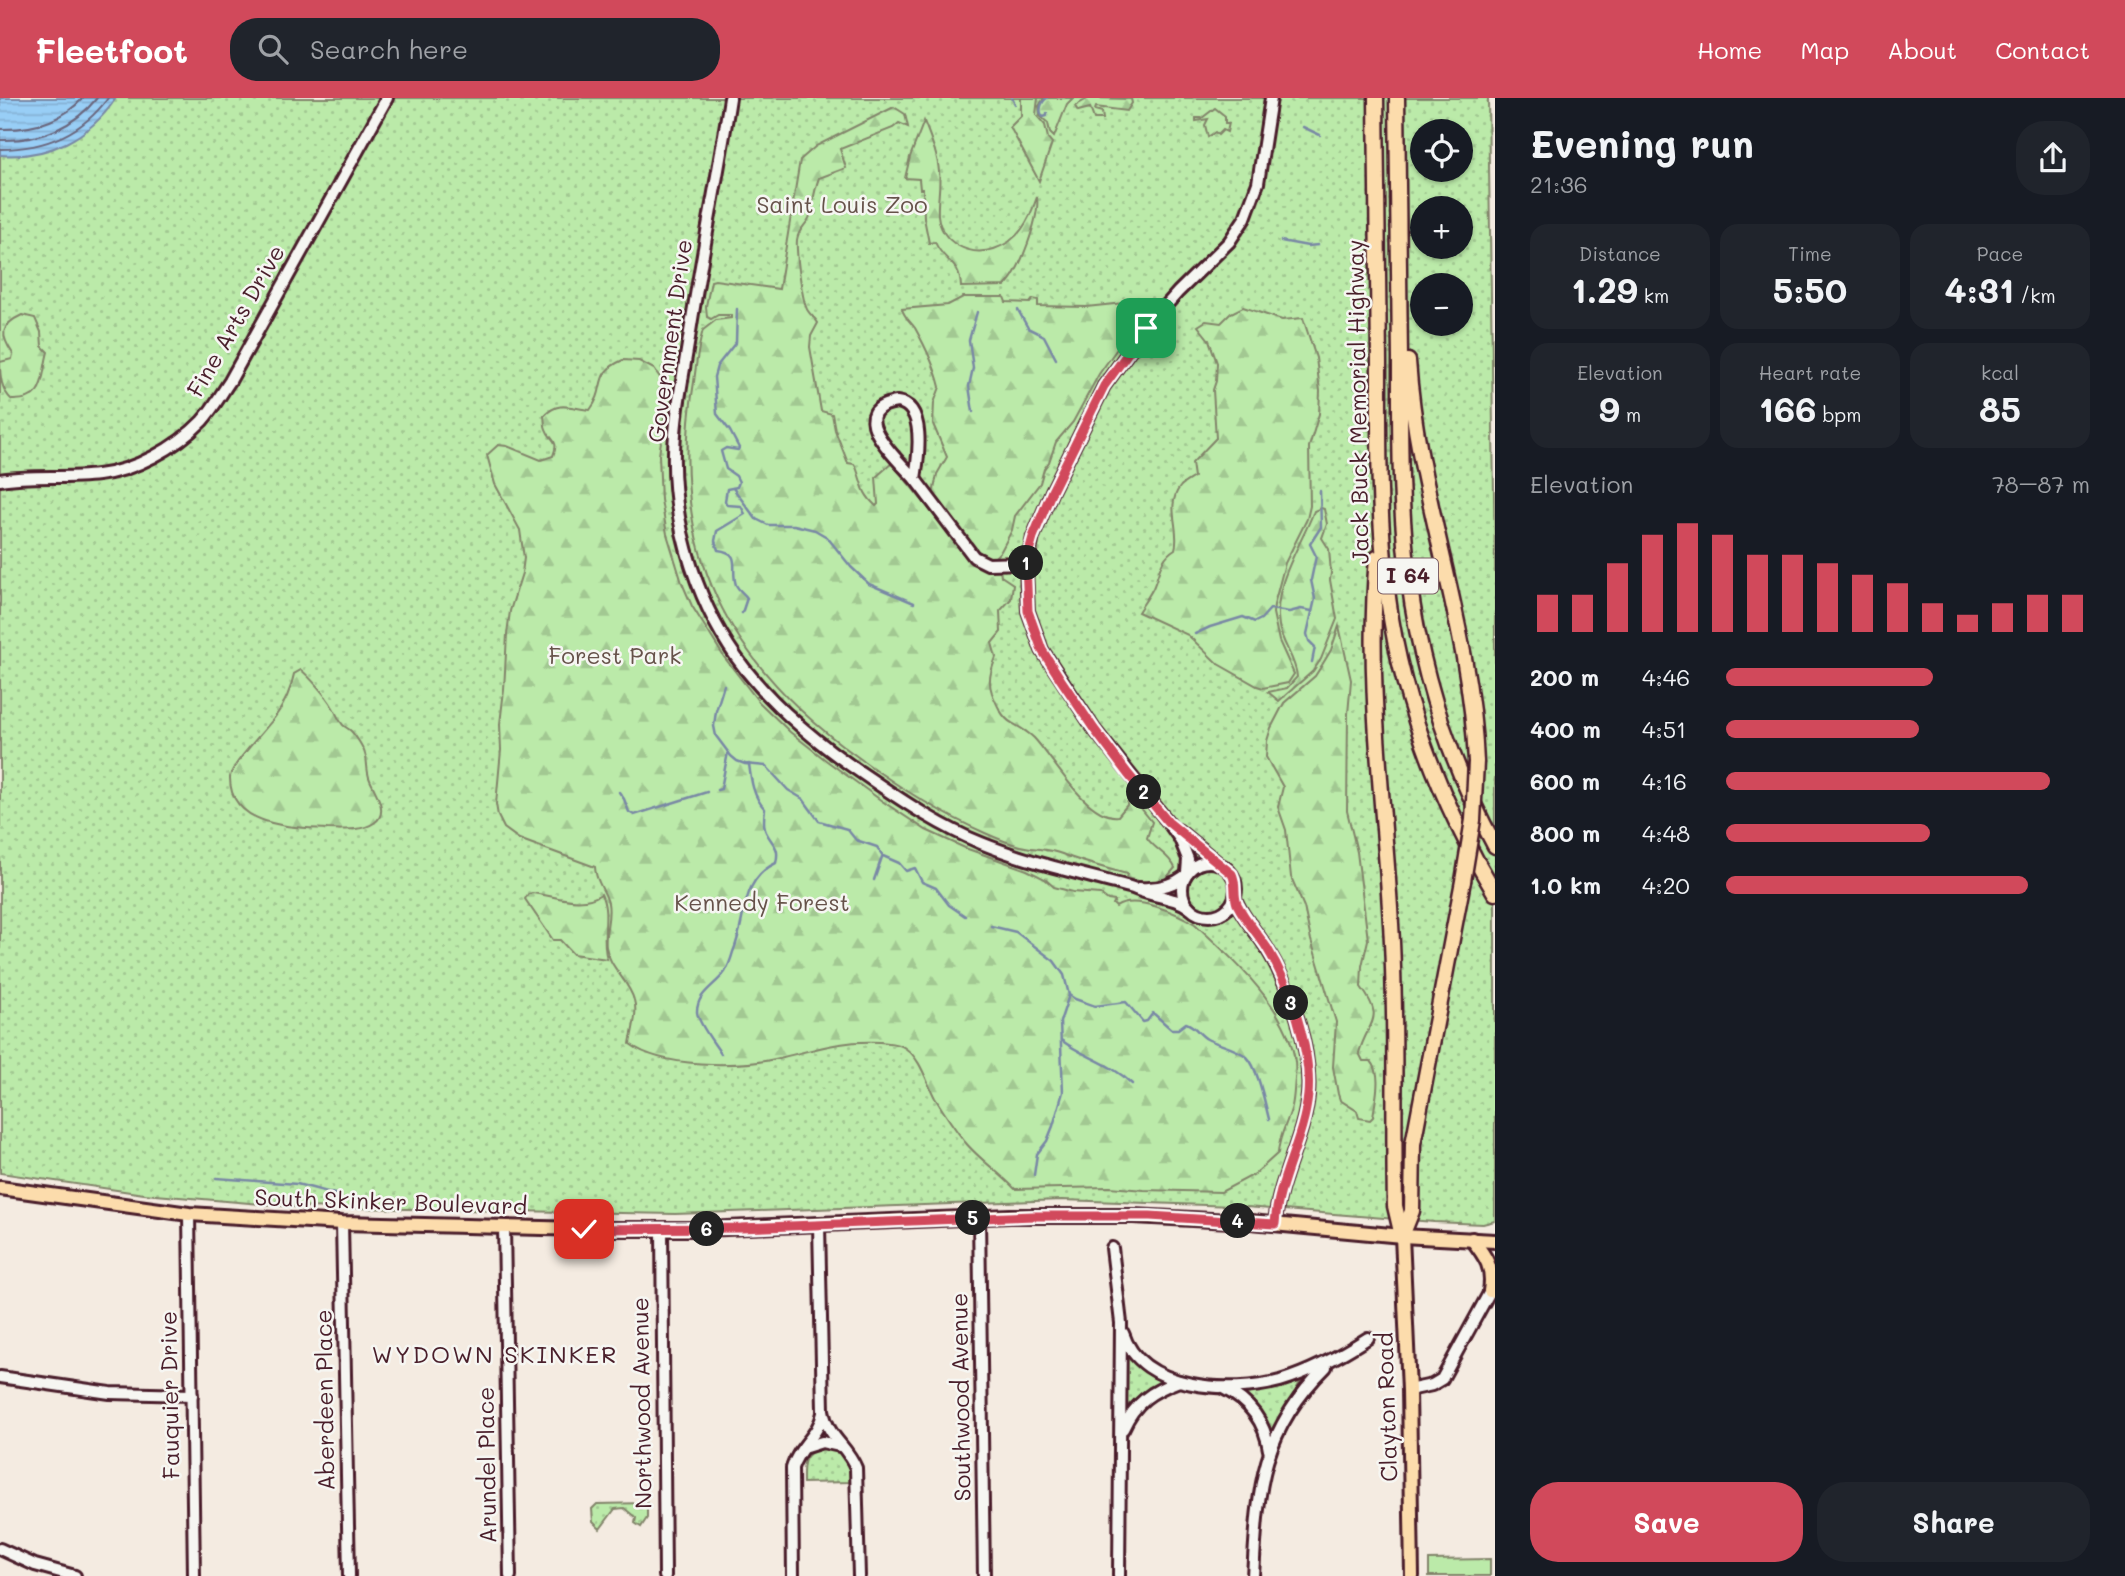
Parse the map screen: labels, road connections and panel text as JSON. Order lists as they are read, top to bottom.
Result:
{
  "streets": {
    "highway": ["Jack Buck Memorial Highway", "I 64"],
    "main road": ["South Skinker Boulevard", "Clayton Road"],
    "street": [
      "Fine Arts Drive",
      "Government Drive",
      "Fauquier Drive",
      "Southwood Avenue",
      "Aberdeen Place",
      "Northwood Avenue",
      "Arundel Place"
    ]
  },
  "crossings": [
    ["South Skinker Boulevard", "Fauquier Drive"],
    ["South Skinker Boulevard", "Southwood Avenue"],
    ["South Skinker Boulevard", "Aberdeen Place"],
    ["South Skinker Boulevard", "Northwood Avenue"],
    ["South Skinker Boulevard", "Clayton Road"],
    ["South Skinker Boulevard", "Arundel Place"]
  ],
  "districts": ["WYDOWN SKINKER"],
  "parks": ["Saint Louis Zoo", "Forest Park", "Kennedy Forest"],
  "page": {
    "header": "Fleetfoot",
    "search": "Search here",
    "nav": [
      "Home",
      "Map",
      "About",
      "Contact"
    ],
    "heading": ["Evening run", "21:36"],
    "map_buttons": ["+", "−"],
    "stats": [
      ["Distance", "1.29 km"],
      ["Time", "5:50"],
      ["Pace", "4:31 /km"],
      ["Elevation", "9 m"],
      ["Heart rate", "166 bpm"],
      ["kcal", "85"]
    ],
    "chart": ["Elevation", "78–87 m"],
    "pins": [
      "1",
      "2",
      "3",
      "5",
      "4",
      "6"
    ],
    "list": [
      {
        "name": "200 m",
        "note": "4:46"
      },
      {
        "name": "400 m",
        "note": "4:51"
      },
      {
        "name": "600 m",
        "note": "4:16"
      },
      {
        "name": "800 m",
        "note": "4:48"
      },
      {
        "name": "1.0 km",
        "note": "4:20"
      }
    ],
    "buttons": ["Save", "Share"]
  }
}
